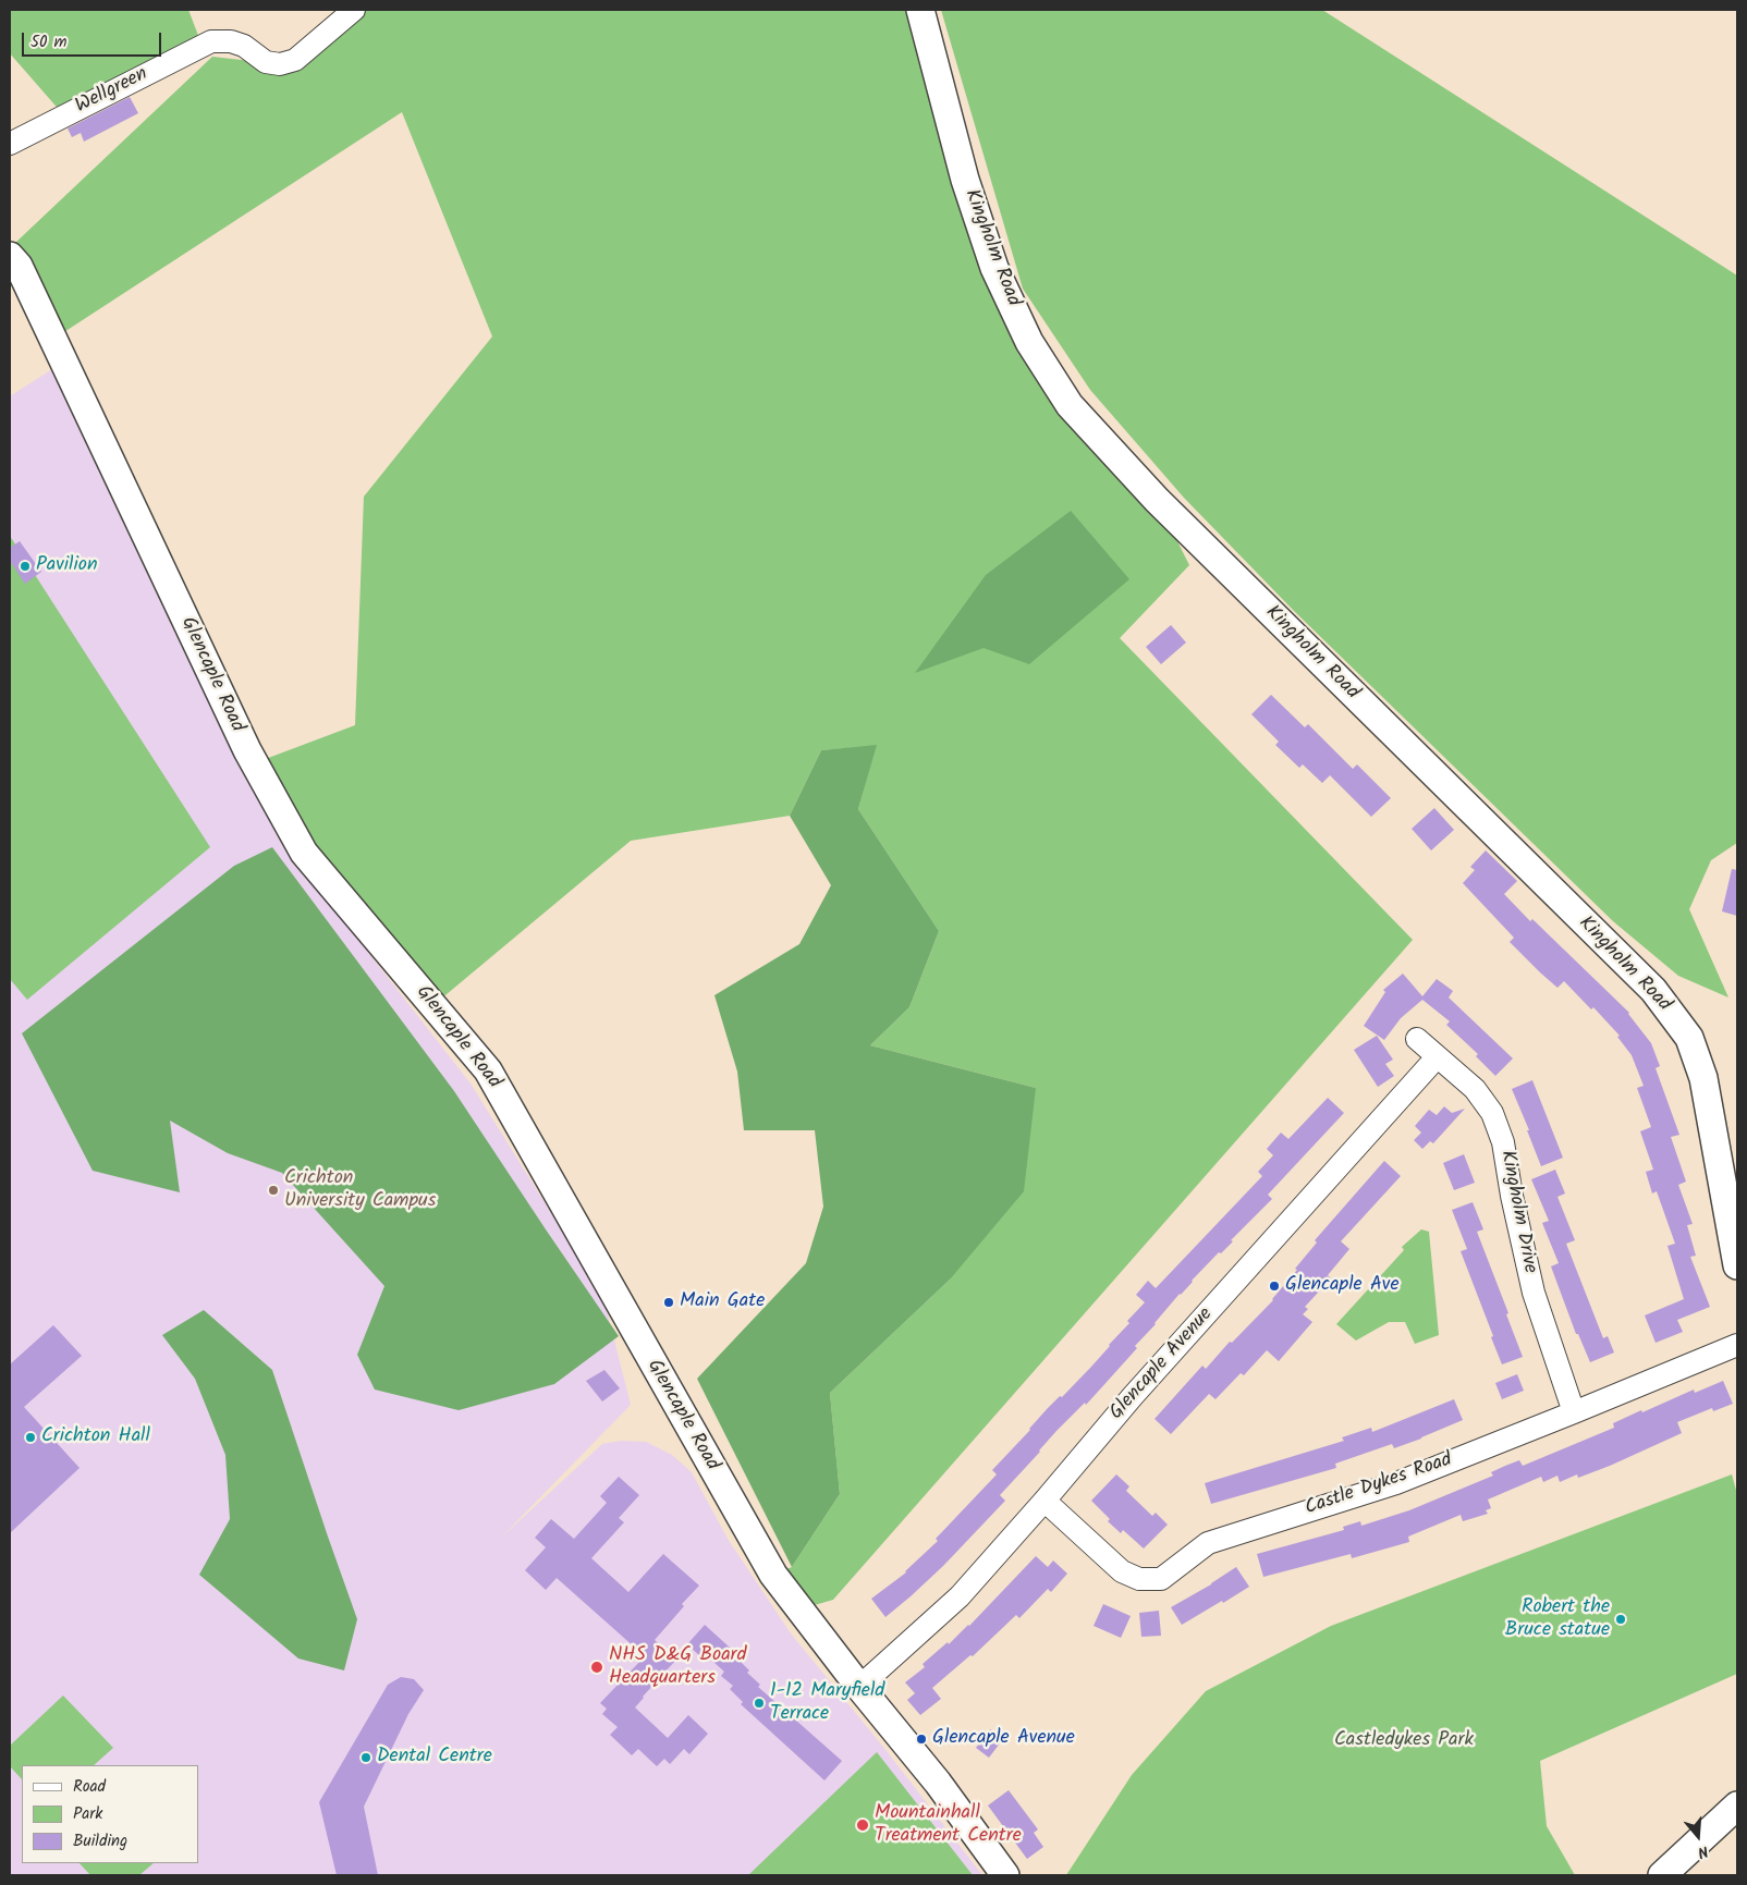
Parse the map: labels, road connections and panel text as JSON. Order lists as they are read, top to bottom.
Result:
{
  "streets": {
    "main road": ["Kingholm Road", "Glencaple Road"],
    "street": [
      "Wellgreen",
      "Kingholm Drive",
      "Glencaple Avenue",
      "Castle Dykes Road"
    ]
  },
  "crossings": [
    ["Glencaple Road", "Glencaple Avenue"],
    ["Kingholm Drive", "Glencaple Avenue"],
    ["Kingholm Drive", "Castle Dykes Road"],
    ["Glencaple Avenue", "Castle Dykes Road"]
  ],
  "parks": ["Castledykes Park"],
  "places": [
    "Pavilion",
    "Crichton University Campus",
    "Glencaple Ave",
    "Main Gate",
    "Crichton Hall",
    "Robert the Bruce statue",
    "NHS D&G Board Headquarters",
    "1-12 Maryfield Terrace",
    "Glencaple Avenue",
    "Dental Centre",
    "Mountainhall Treatment Centre"
  ],
  "legend": ["Road", "Park", "Building"],
  "scale_bar": "50 m",
  "north": "bottom"
}
